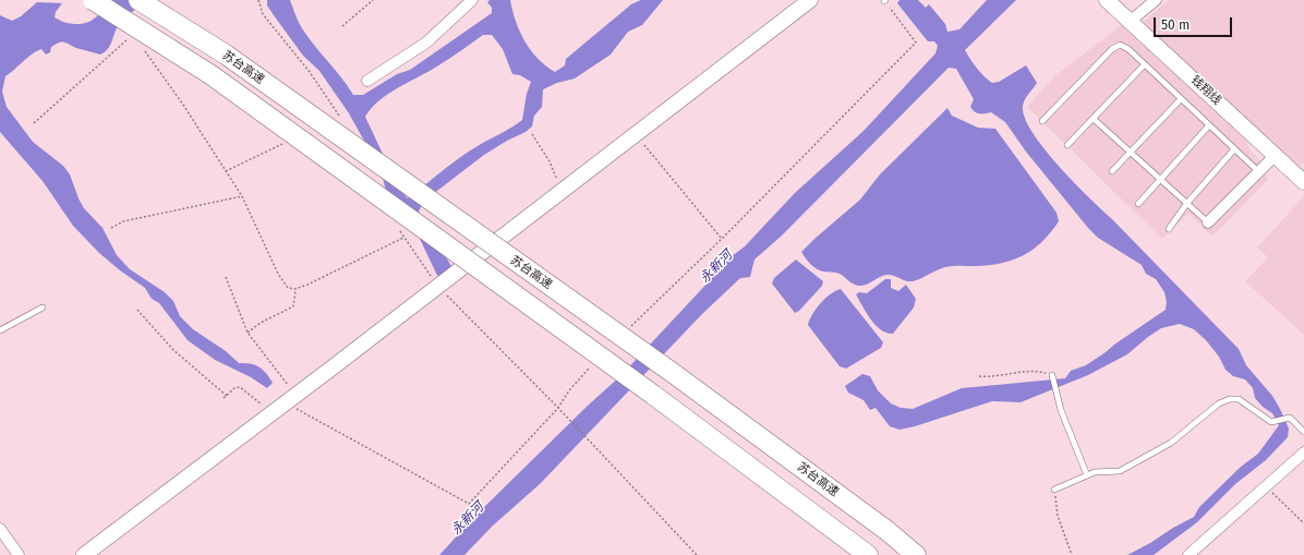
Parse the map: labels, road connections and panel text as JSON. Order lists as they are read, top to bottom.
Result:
{
  "streets": {
    "highway": ["苏台高速"],
    "street": ["钱翔线"]
  },
  "water": ["永新河"],
  "scale_bar": "50 m"
}
